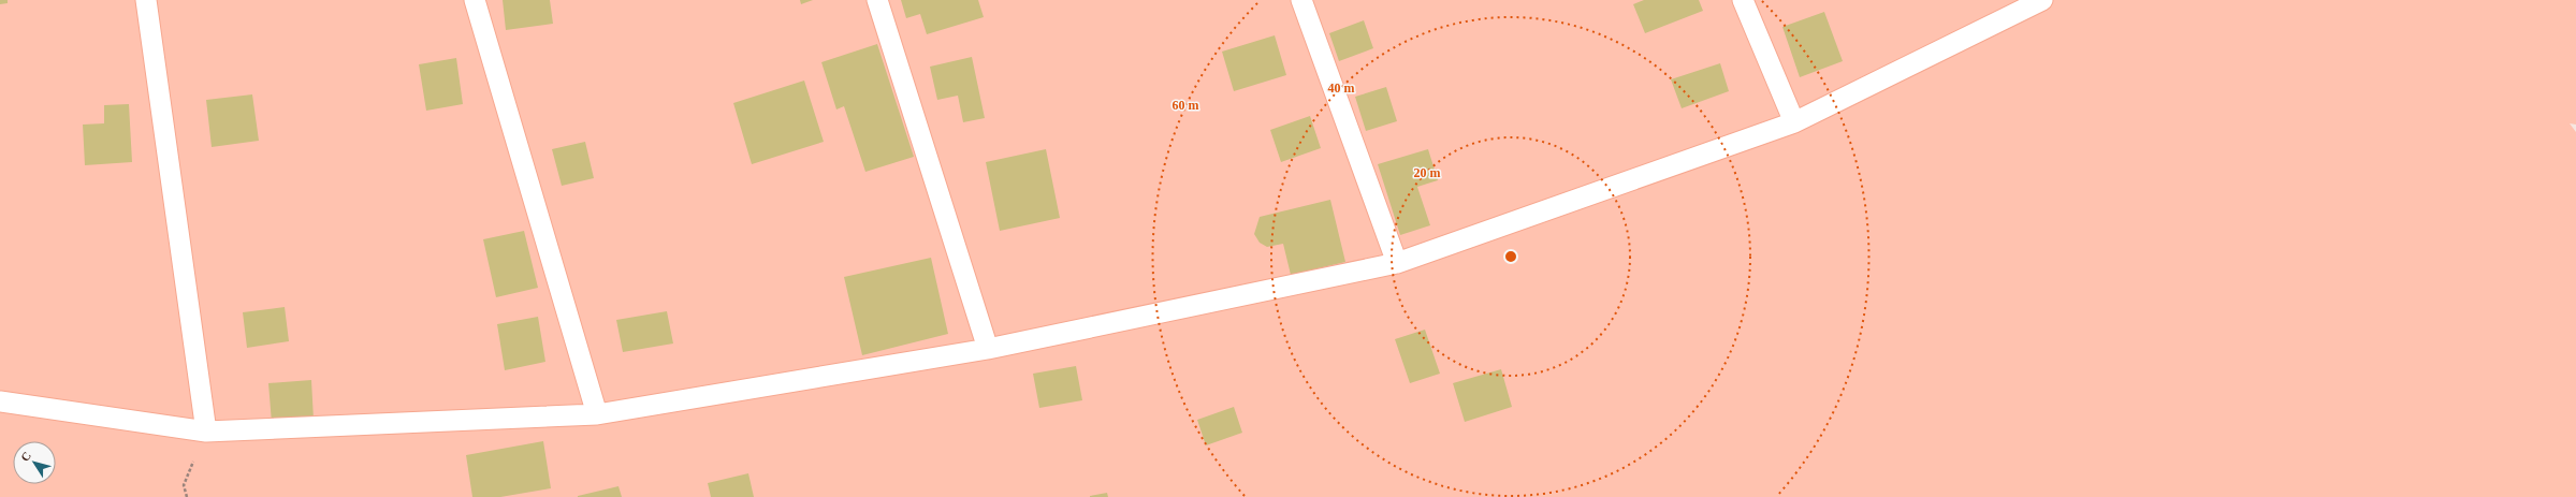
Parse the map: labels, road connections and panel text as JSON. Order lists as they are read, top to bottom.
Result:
{
  "north": "top left",
  "rings": ["40 m", "60 m", "20 m"]
}
